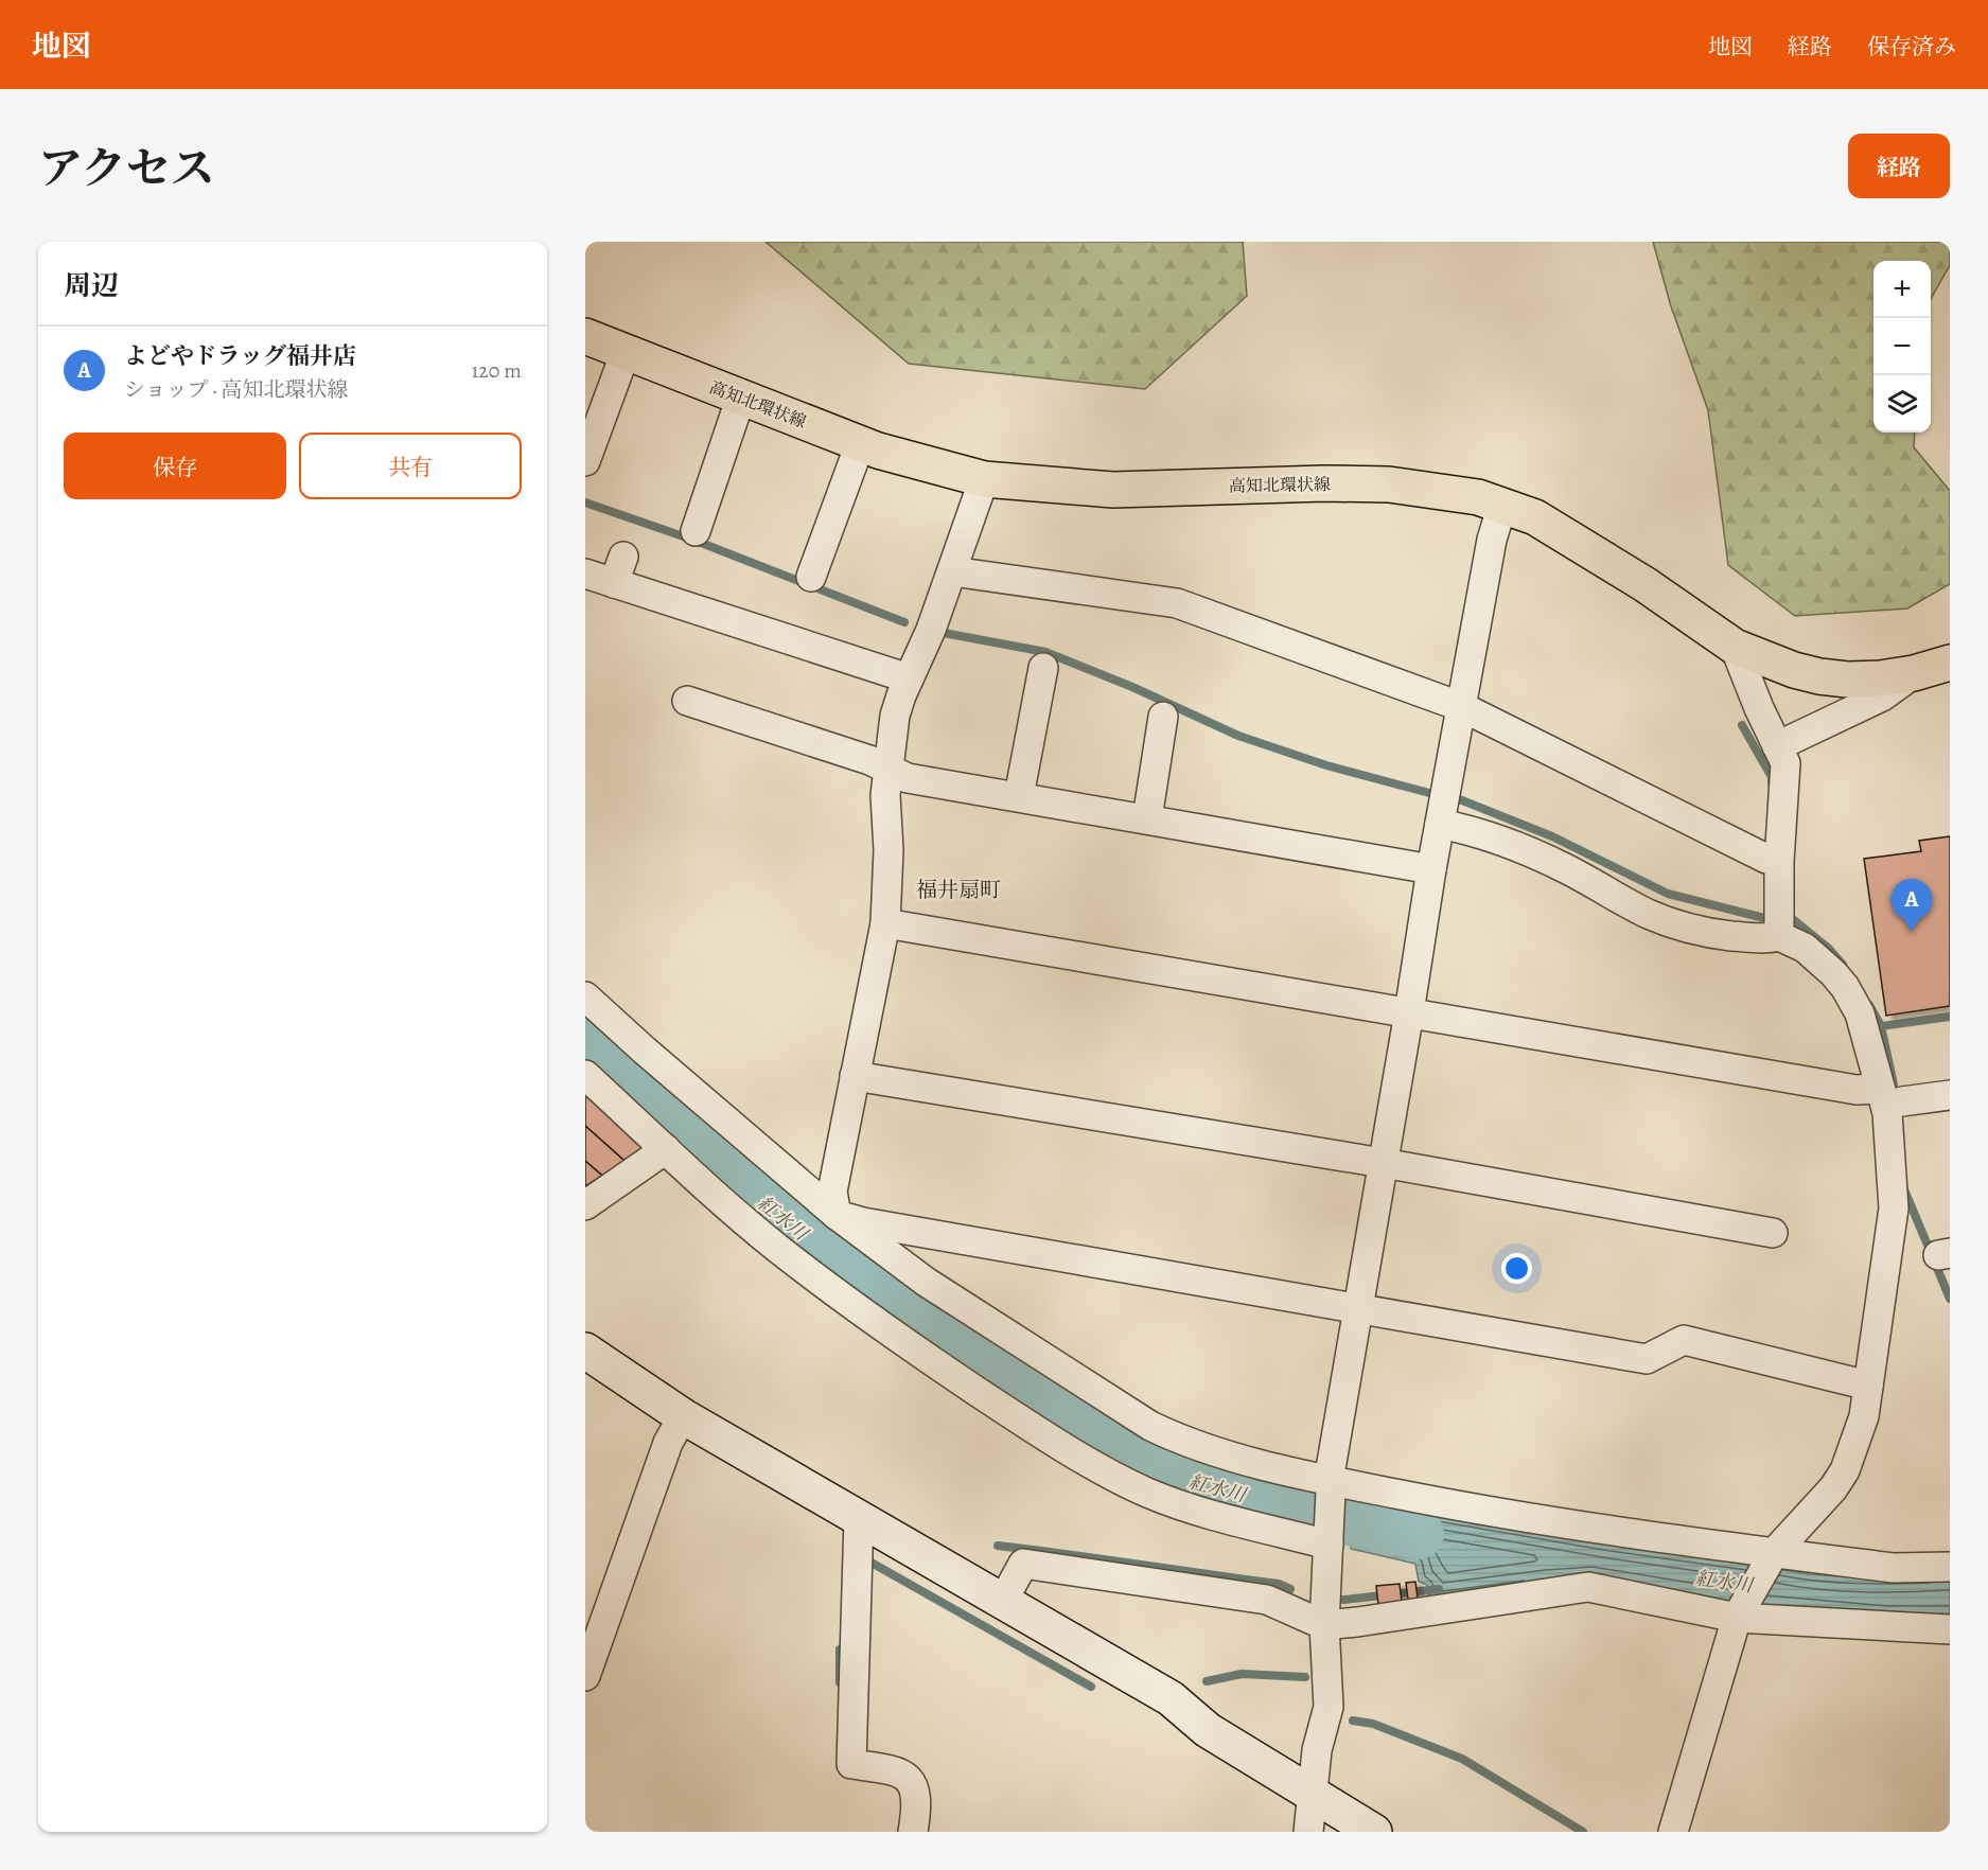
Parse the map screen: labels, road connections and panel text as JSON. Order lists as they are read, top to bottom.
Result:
{
  "streets": {
    "main road": ["高知北環状線"]
  },
  "districts": ["福井扇町"],
  "water": ["紅水川"],
  "page": {
    "header": "地図",
    "nav": ["地図", "経路", "保存済み"],
    "title": "アクセス",
    "buttons": [
      "経路",
      ["保存", "共有"]
    ],
    "heading": "周辺",
    "map_buttons": ["+", "−"],
    "list": [
      {
        "mark": "A",
        "name": "よどやドラッグ福井店",
        "note": "ショップ · 高知北環状線",
        "value": "120 m"
      }
    ],
    "pins": "A"
  }
}
